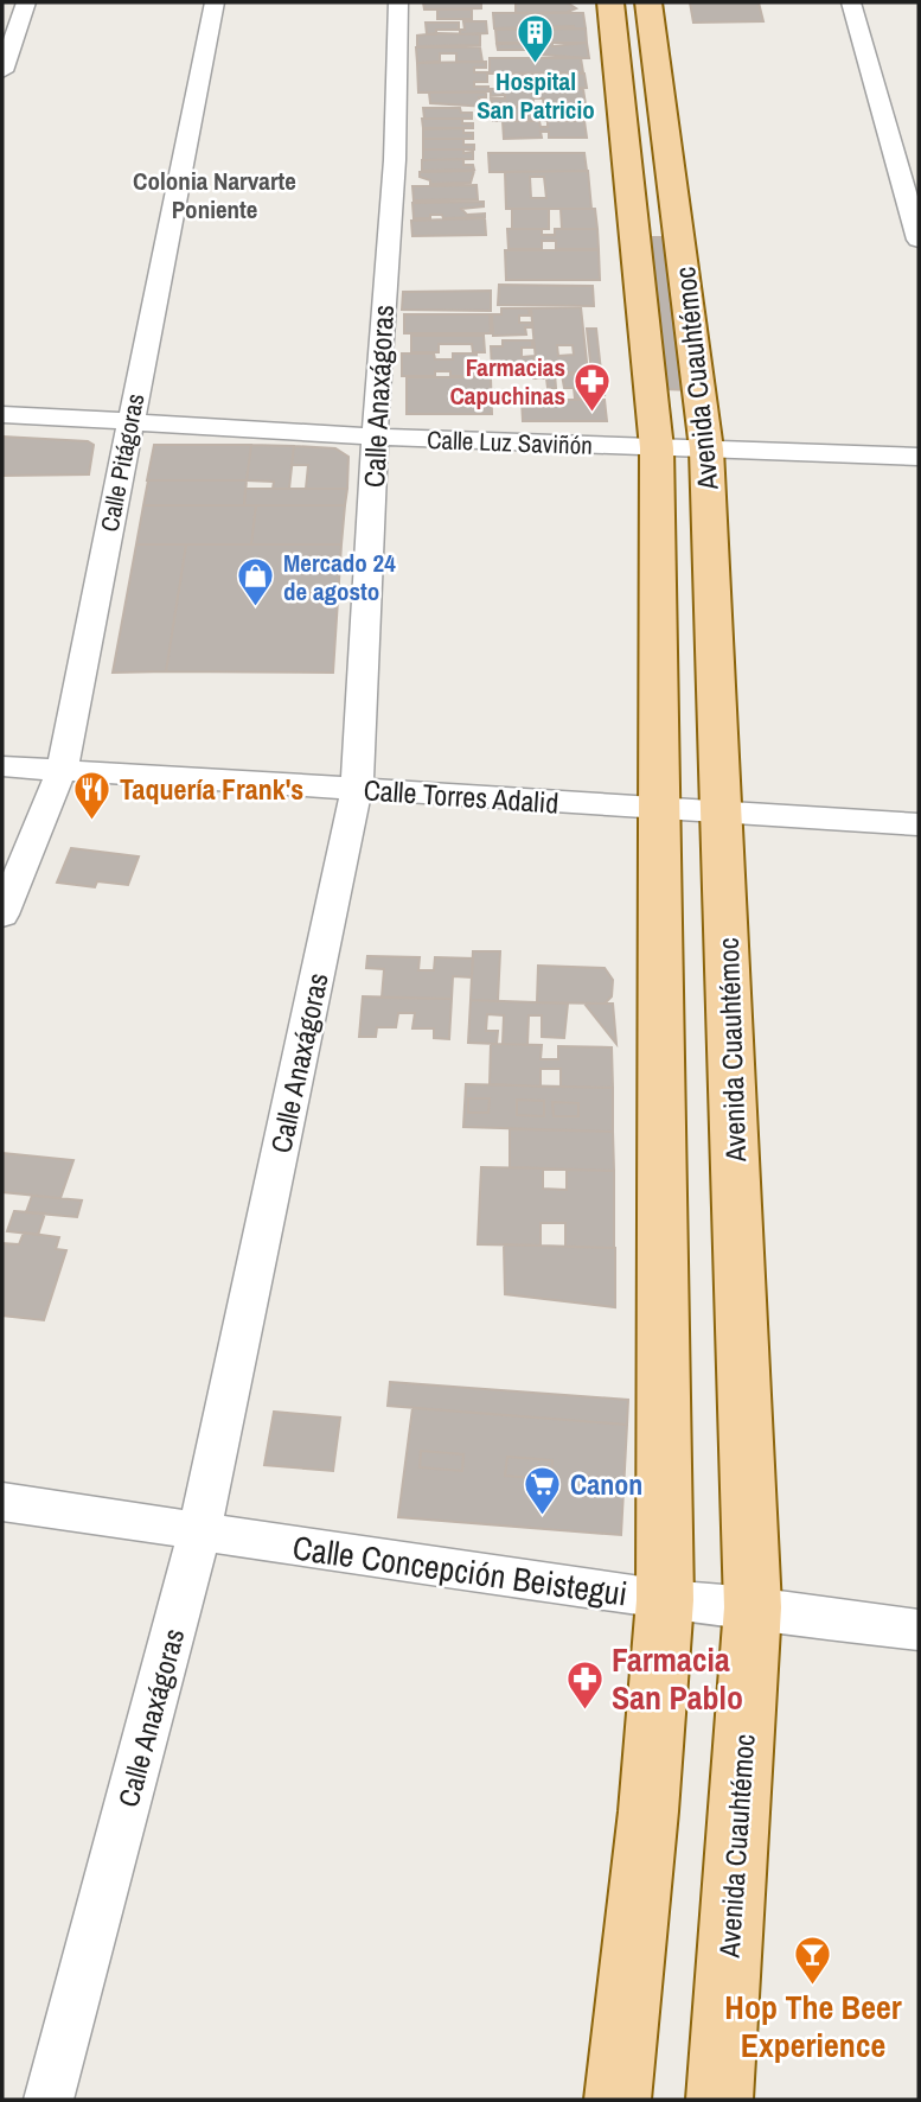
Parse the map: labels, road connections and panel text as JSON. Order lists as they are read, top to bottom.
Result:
{
  "streets": {
    "main road": ["Avenida Cuauhtémoc"],
    "street": [
      "Calle Anaxágoras",
      "Calle Luz Saviñón",
      "Calle Pitágoras",
      "Calle Torres Adalid",
      "Calle Concepción Beistegui"
    ]
  },
  "crossings": [
    ["Avenida Cuauhtémoc", "Calle Luz Saviñón"],
    ["Avenida Cuauhtémoc", "Calle Torres Adalid"],
    ["Avenida Cuauhtémoc", "Calle Concepción Beistegui"],
    ["Calle Anaxágoras", "Calle Luz Saviñón"],
    ["Calle Anaxágoras", "Calle Torres Adalid"],
    ["Calle Anaxágoras", "Calle Concepción Beistegui"],
    ["Calle Luz Saviñón", "Calle Pitágoras"],
    ["Calle Pitágoras", "Calle Torres Adalid"]
  ],
  "districts": ["Colonia Narvarte Poniente"],
  "places": {
    "building": ["Hospital San Patricio"],
    "pharmacy": ["Farmacias Capuchinas", "Farmacia San Pablo"],
    "shop": ["Mercado 24 de agosto"],
    "restaurant": ["Taquería Frank's"],
    "supermarket": ["Canon"],
    "bar": ["Hop The Beer Experience"]
  }
}
